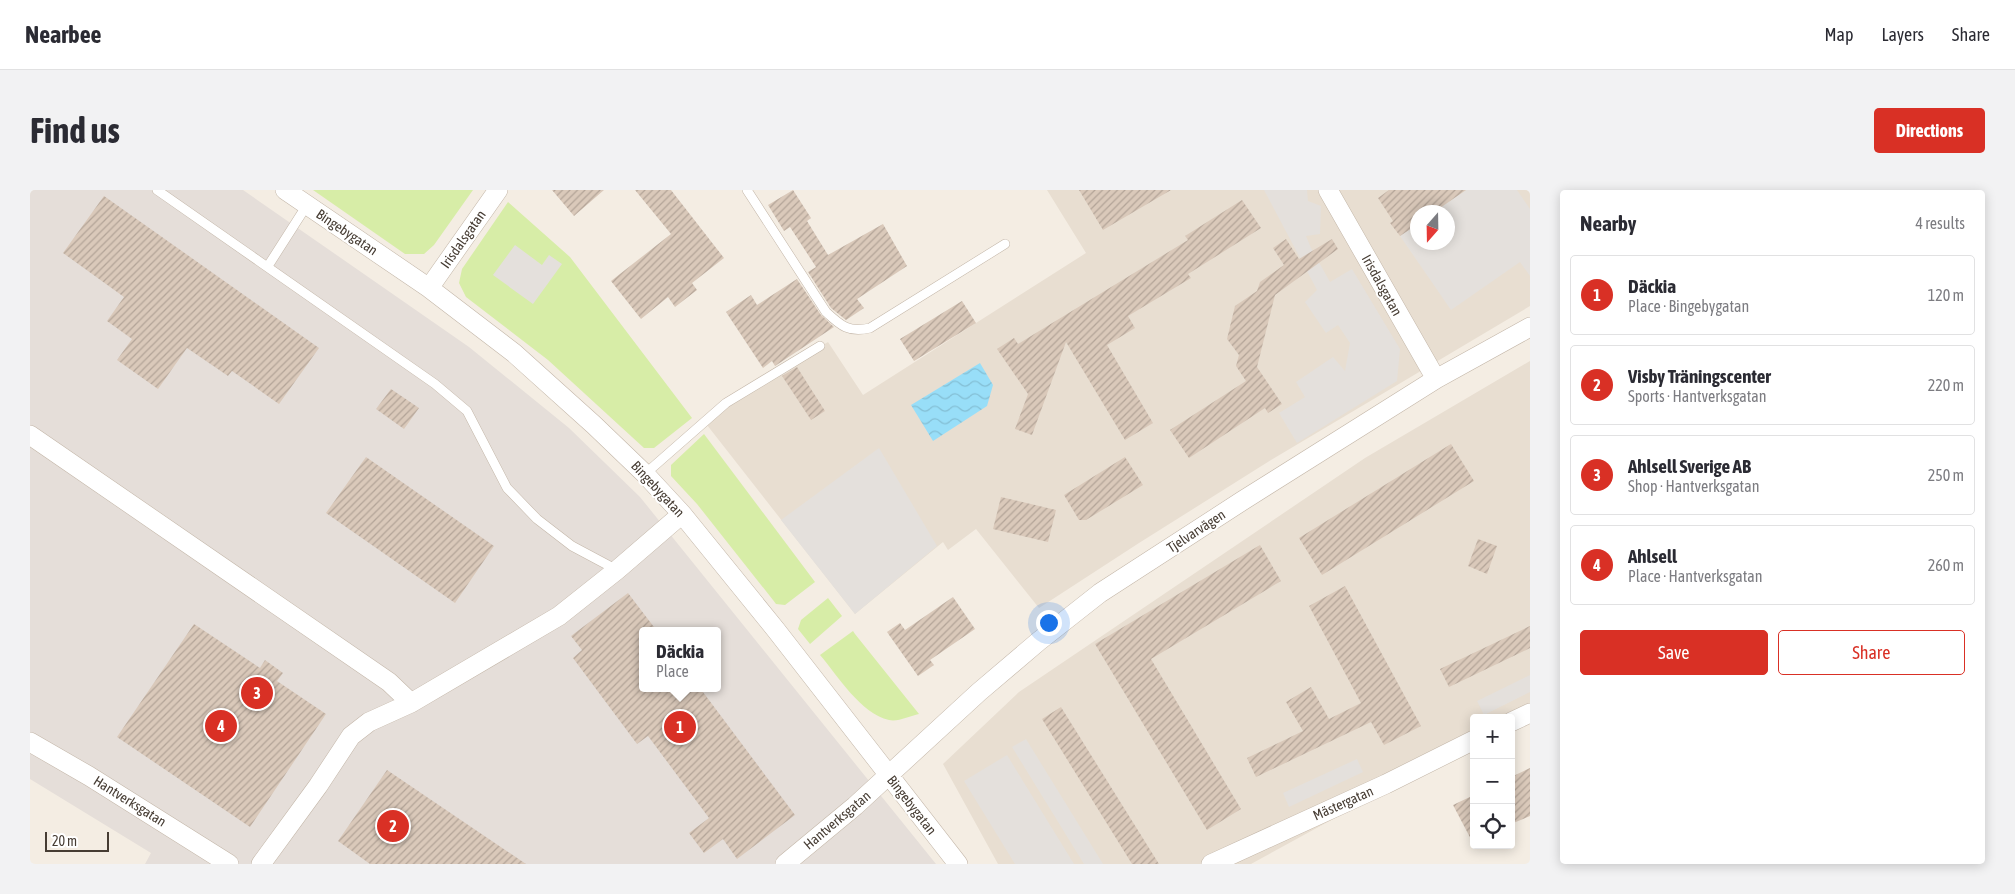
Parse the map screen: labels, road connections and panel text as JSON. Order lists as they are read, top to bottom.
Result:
{
  "streets": {
    "street": [
      "Bingebygatan",
      "Irisdalsgatan",
      "Tjelvarvägen",
      "Hantverksgatan",
      "Mästergatan"
    ]
  },
  "crossings": [
    ["Bingebygatan", "Irisdalsgatan"],
    ["Bingebygatan", "Tjelvarvägen"],
    ["Bingebygatan", "Hantverksgatan"],
    ["Irisdalsgatan", "Tjelvarvägen"],
    ["Tjelvarvägen", "Hantverksgatan"]
  ],
  "scale_bar": "20 m",
  "north": "bottom",
  "page": {
    "header": "Nearbee",
    "nav": ["Map", "Layers", "Share"],
    "buttons": [
      "Directions",
      ["Save", "Share"]
    ],
    "title": "Find us",
    "heading": ["Nearby", "4 results"],
    "list": [
      {
        "mark": "1",
        "name": "Däckia",
        "note": "Place · Bingebygatan",
        "value": "120 m"
      },
      {
        "mark": "2",
        "name": "Visby Träningscenter",
        "note": "Sports · Hantverksgatan",
        "value": "220 m"
      },
      {
        "mark": "3",
        "name": "Ahlsell Sverige AB",
        "note": "Shop · Hantverksgatan",
        "value": "250 m"
      },
      {
        "mark": "4",
        "name": "Ahlsell",
        "note": "Place · Hantverksgatan",
        "value": "260 m"
      }
    ],
    "popup": ["Däckia", "Place"],
    "pins": [
      "3",
      "4",
      "1",
      "2"
    ],
    "map_buttons": ["+", "−"],
    "scale": "20 m"
  }
}
